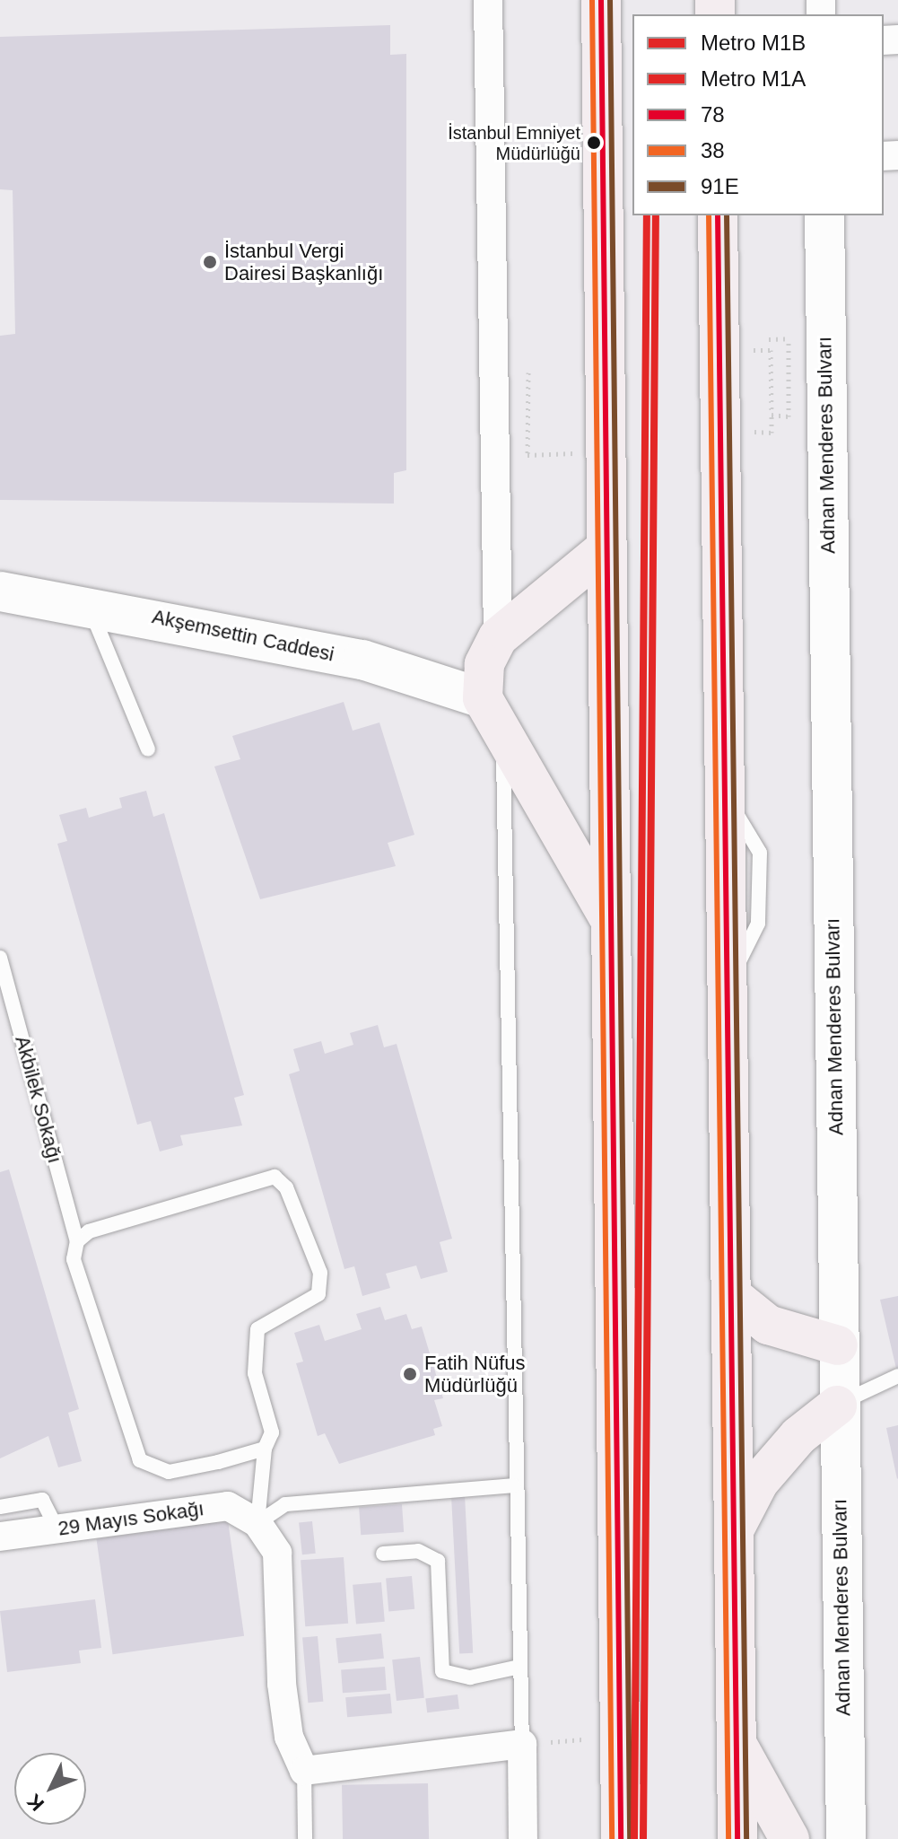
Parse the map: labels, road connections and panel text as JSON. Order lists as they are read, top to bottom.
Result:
{
  "streets": {
    "main road": ["Adnan Menderes Bulvarı", "Akşemsettin Caddesi"],
    "street": ["29 Mayıs Sokağı"],
    "lane": ["Akbilek Sokağı"]
  },
  "places": ["İstanbul Emniyet Müdürlüğü", "İstanbul Vergi Dairesi Başkanlığı", "Fatih Nüfus Müdürlüğü"],
  "lines": [
    "transit line 78",
    "transit line 38",
    "transit line 91E",
    "metro line M1B",
    "metro line M1A"
  ],
  "legend": [
    "Metro M1B",
    "Metro M1A",
    "78",
    "38",
    "91E"
  ],
  "north": "bottom left"
}
